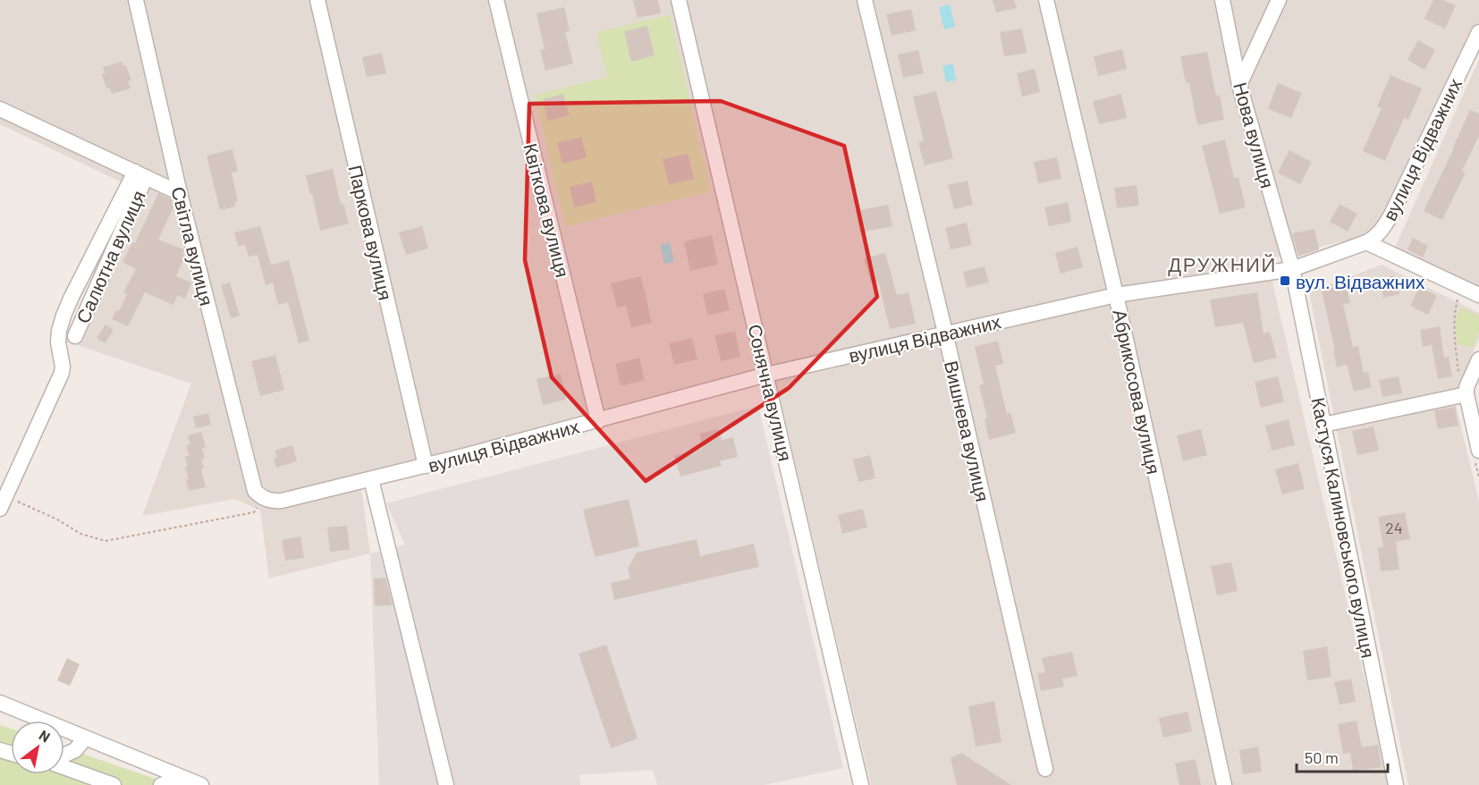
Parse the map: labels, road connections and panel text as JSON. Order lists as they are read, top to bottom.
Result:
{
  "streets": {
    "street": [
      "Нова вулиця",
      "вулиця Відважних",
      "Квіткова вулиця",
      "Паркова вулиця",
      "Світла вулиця",
      "Салютна вулиця",
      "Абрикосова вулиця",
      "Сонячна вулиця",
      "Вишнева вулиця",
      "Кастуся Калиновського вулиця"
    ]
  },
  "crossings": [
    ["Нова вулиця", "вулиця Відважних"],
    ["Нова вулиця", "Кастуся Калиновського вулиця"],
    ["вулиця Відважних", "Квіткова вулиця"],
    ["вулиця Відважних", "Паркова вулиця"],
    ["вулиця Відважних", "Світла вулиця"],
    ["вулиця Відважних", "Абрикосова вулиця"],
    ["вулиця Відважних", "Сонячна вулиця"],
    ["вулиця Відважних", "Вишнева вулиця"],
    ["вулиця Відважних", "Кастуся Калиновського вулиця"]
  ],
  "districts": ["ДРУЖНИЙ"],
  "places": {
    "transit": ["вул. Відважних"]
  },
  "house_numbers": ["24"],
  "scale_bar": "50 m",
  "north": "top right"
}
